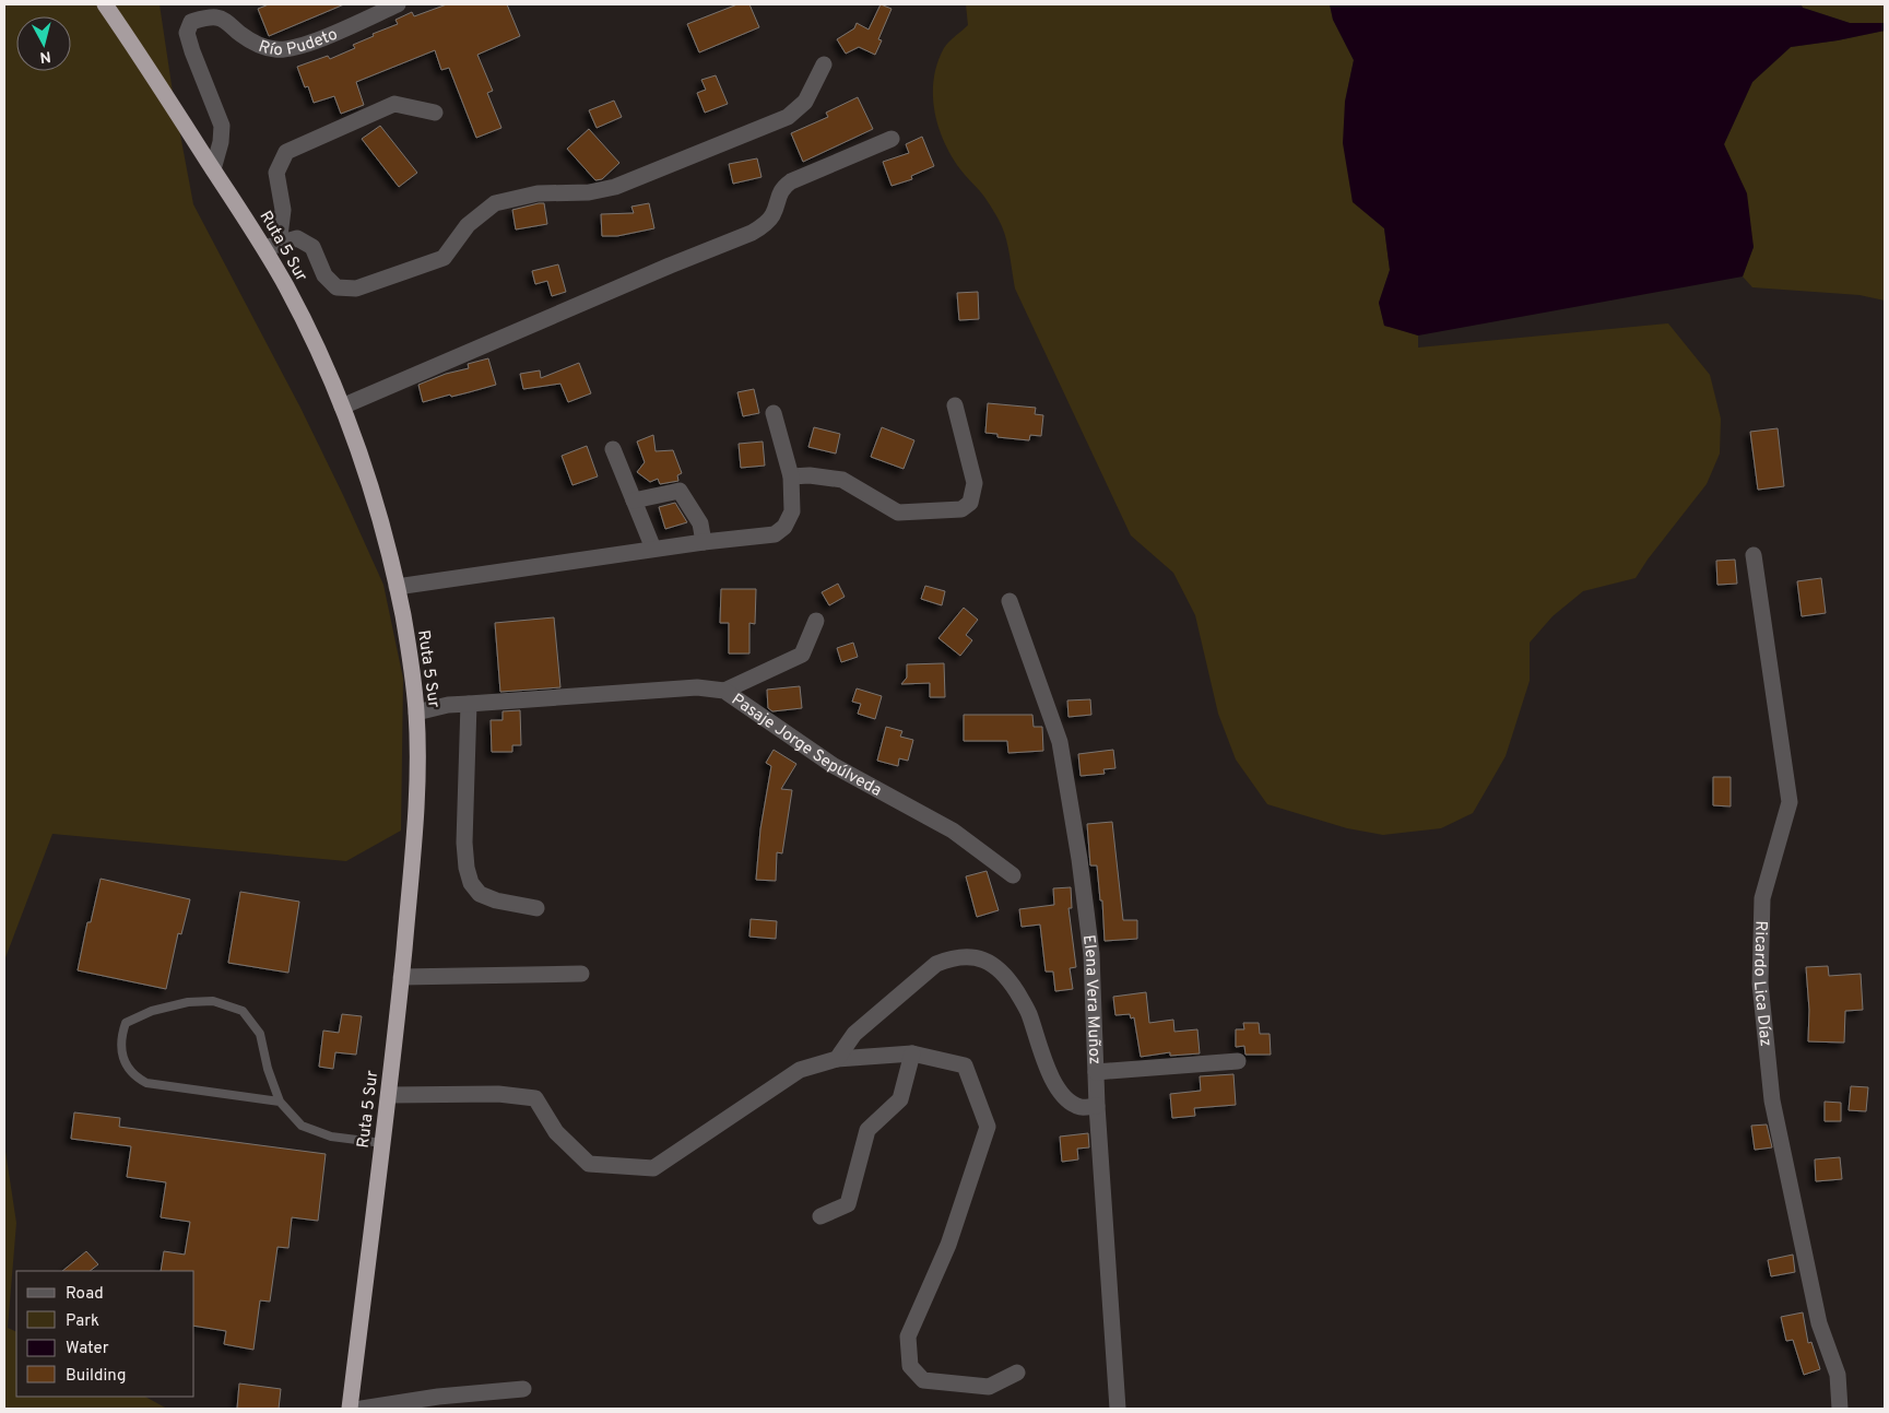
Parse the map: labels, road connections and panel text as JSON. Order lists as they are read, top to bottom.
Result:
{
  "streets": {
    "highway": ["Ruta 5 Sur"],
    "street": [
      "Río Pudeto",
      "Pasaje Jorge Sepúlveda",
      "Ricardo Lica Díaz",
      "Elena Vera Muñoz"
    ]
  },
  "crossings": [
    ["Río Pudeto", "Ruta 5 Sur"],
    ["Ruta 5 Sur", "Pasaje Jorge Sepúlveda"]
  ],
  "legend": [
    "Road",
    "Park",
    "Water",
    "Building"
  ],
  "north": "bottom"
}
